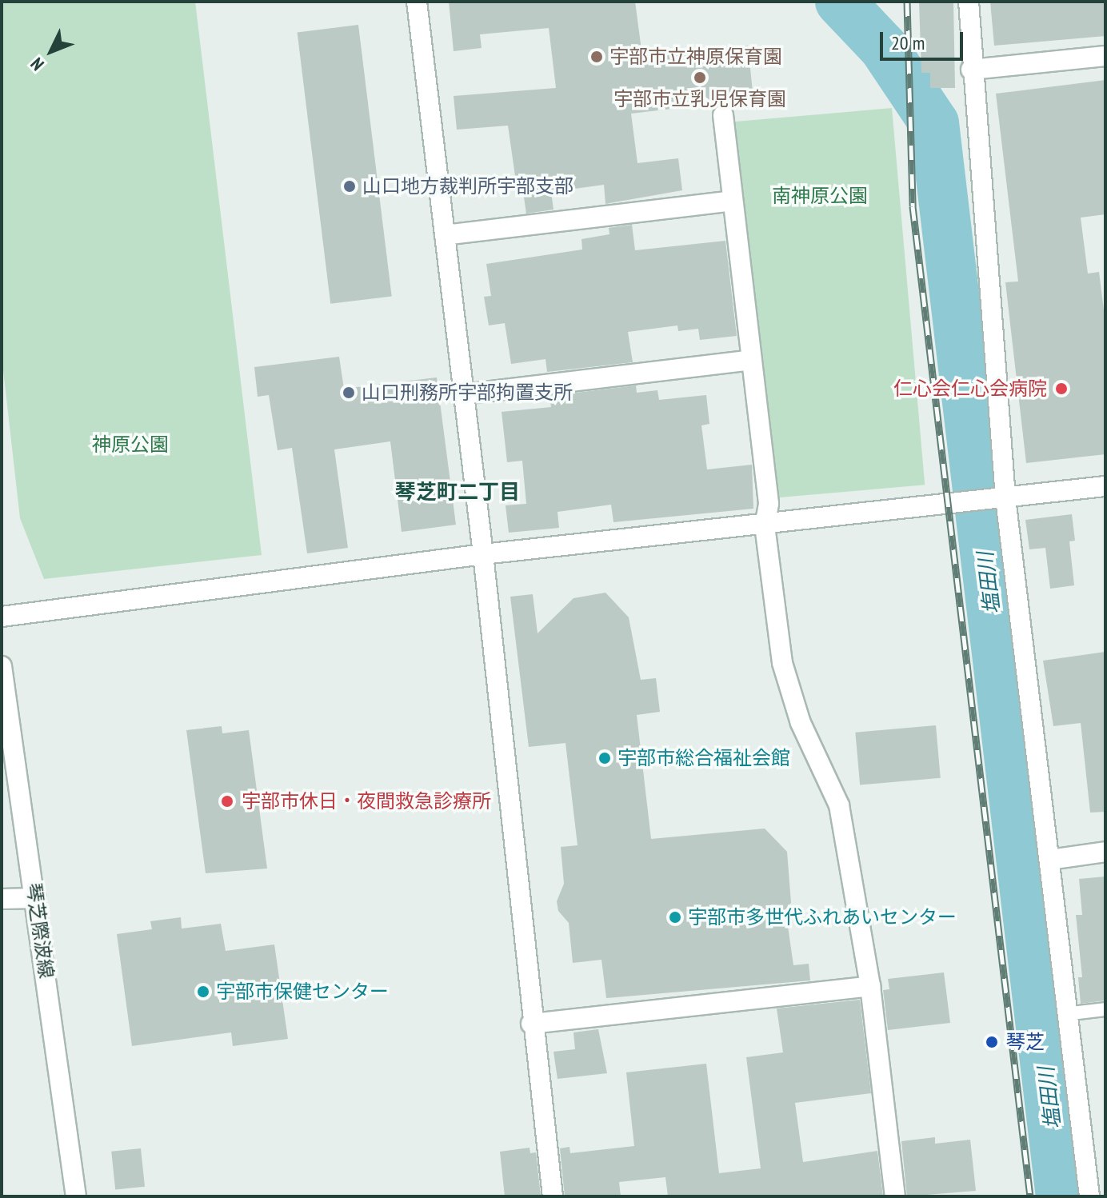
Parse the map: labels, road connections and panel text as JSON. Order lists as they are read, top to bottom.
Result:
{
  "streets": {
    "street": ["琴芝際波線"]
  },
  "districts": ["琴芝町二丁目"],
  "water": ["塩田川"],
  "parks": ["南神原公園", "神原公園"],
  "places": [
    "宇部市立神原保育園",
    "宇部市立乳児保育園",
    "山口地方裁判所宇部支部",
    "仁心会仁心会病院",
    "山口刑務所宇部拘置支所",
    "宇部市総合福祉会館",
    "宇部市休日・夜間救急診療所",
    "宇部市多世代ふれあいセンター",
    "宇部市保健センター",
    "琴芝"
  ],
  "scale_bar": "20 m",
  "north": "bottom left"
}
